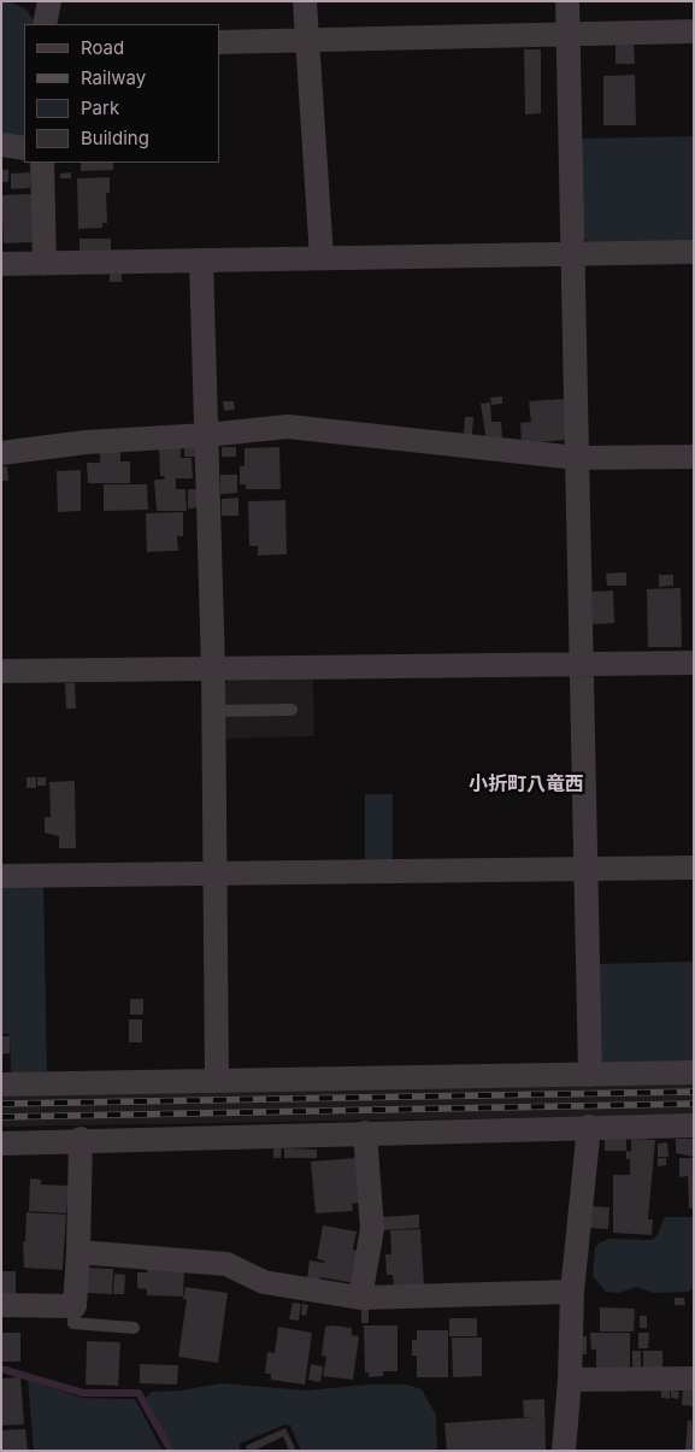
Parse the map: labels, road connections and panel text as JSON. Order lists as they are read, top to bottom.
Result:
{
  "districts": ["小折町八竜西"],
  "legend": [
    "Road",
    "Railway",
    "Park",
    "Building"
  ]
}
